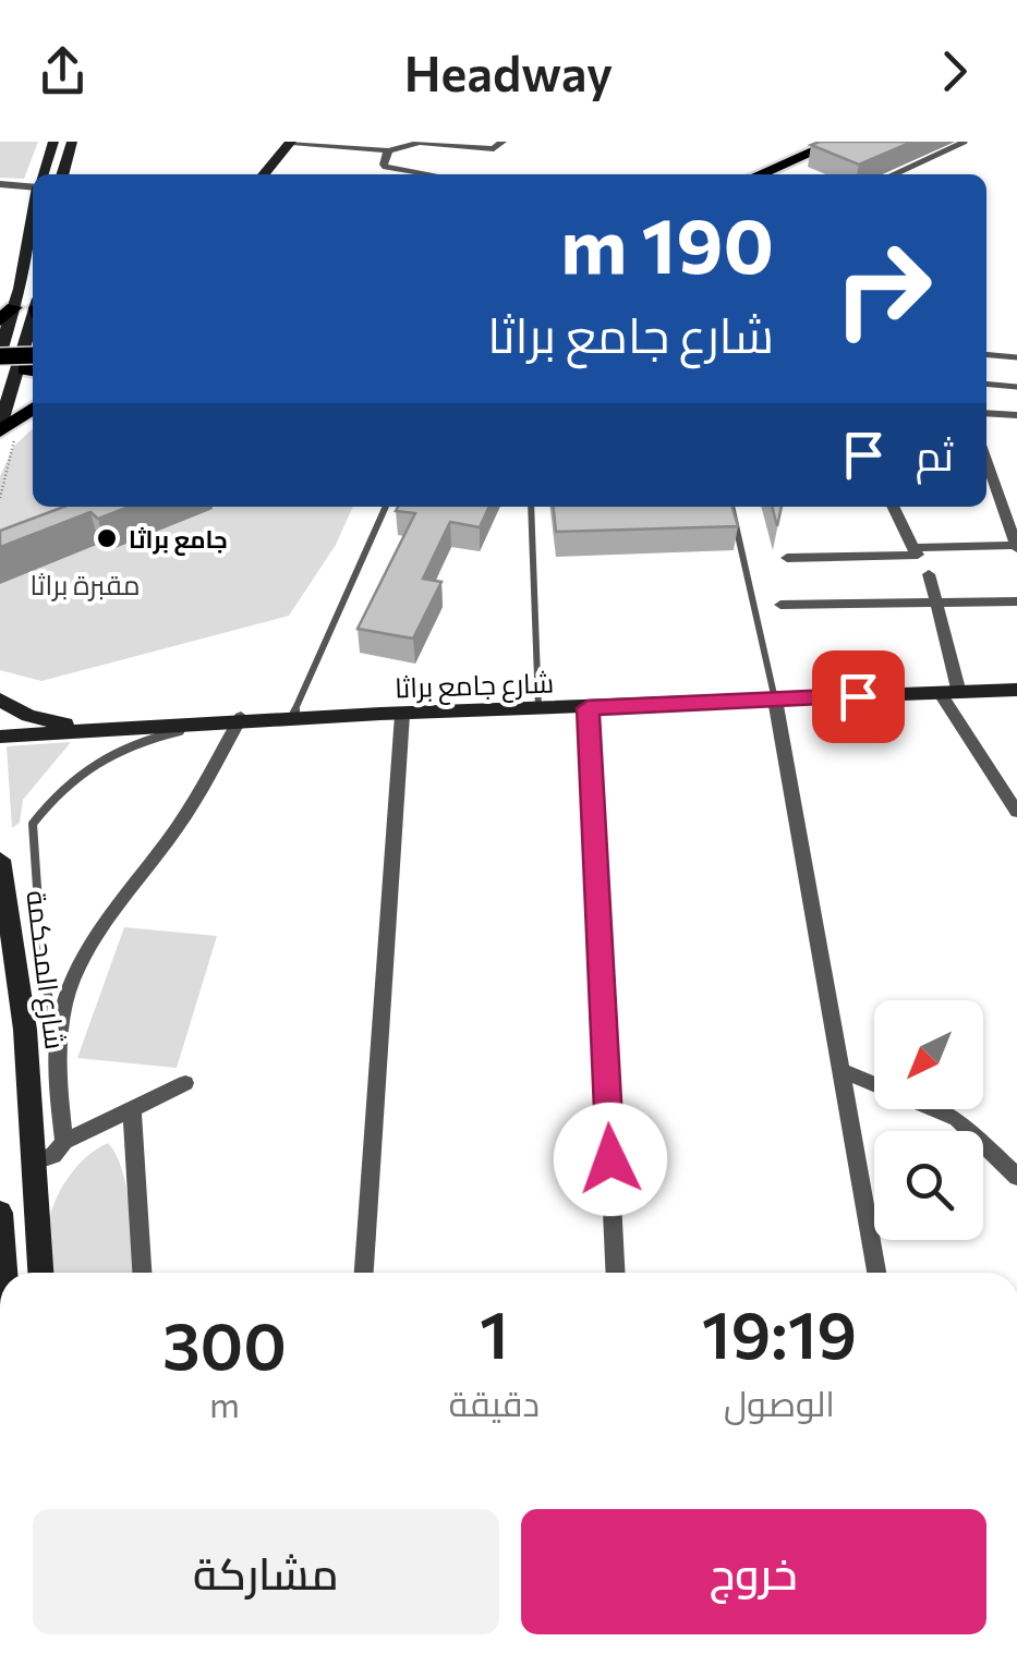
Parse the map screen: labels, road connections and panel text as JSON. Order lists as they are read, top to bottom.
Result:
{
  "streets": {
    "main road": ["شارع جامع براثا", "شارع المحكمة"]
  },
  "parks": ["مقبرة براثا"],
  "places": ["جامع براثا"],
  "north": "bottom left",
  "page": {
    "header": "Headway",
    "turn": ["190 m", "شارع جامع براثا"],
    "then": "ثم",
    "eta": [
      "19:19",
      "الوصول",
      "1",
      "دقيقة",
      "300",
      "m"
    ],
    "buttons": ["خروج", "مشاركة"]
  }
}
